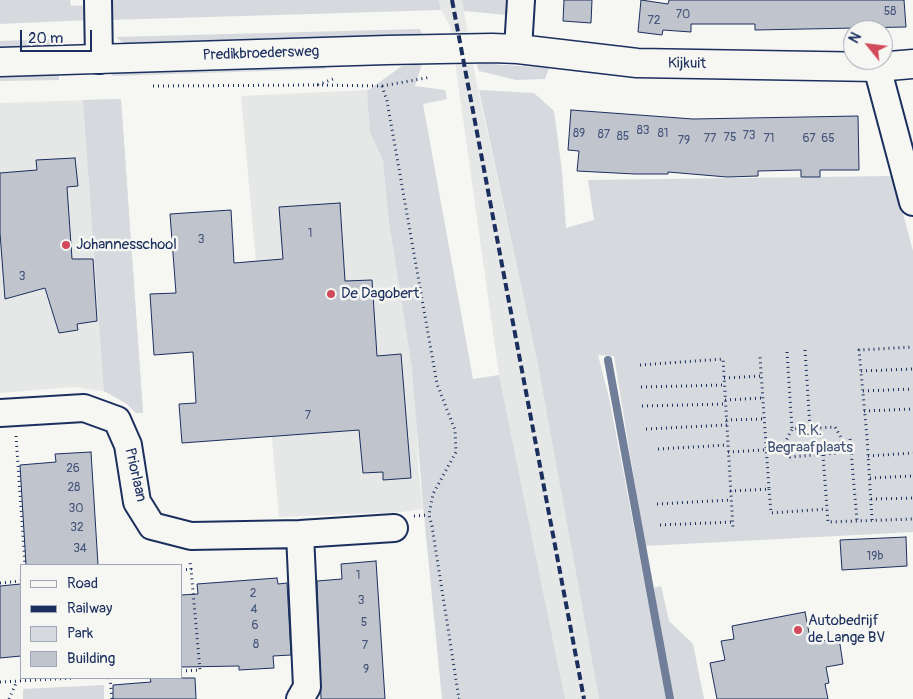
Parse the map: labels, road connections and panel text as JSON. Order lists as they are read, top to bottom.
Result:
{
  "streets": {
    "street": ["Predikbroedersweg", "Kijkuit", "Priorlaan"]
  },
  "crossings": [
    ["Predikbroedersweg", "Kijkuit"]
  ],
  "parks": ["R.K. Begraafplaats"],
  "places": ["Johannesschool", "De Dagobert", "Autobedrijf de Lange BV"],
  "house_numbers": [
    "58",
    "70",
    "72",
    "83",
    "89",
    "81",
    "87",
    "73",
    "85",
    "75",
    "77",
    "71",
    "67",
    "65",
    "79",
    "1",
    "3",
    "3",
    "7",
    "26",
    "28",
    "30",
    "32",
    "34",
    "19b",
    "1",
    "2",
    "3",
    "4",
    "5",
    "6",
    "8",
    "7",
    "9"
  ],
  "legend": [
    "Road",
    "Railway",
    "Park",
    "Building"
  ],
  "scale_bar": "20 m",
  "north": "top left"
}
